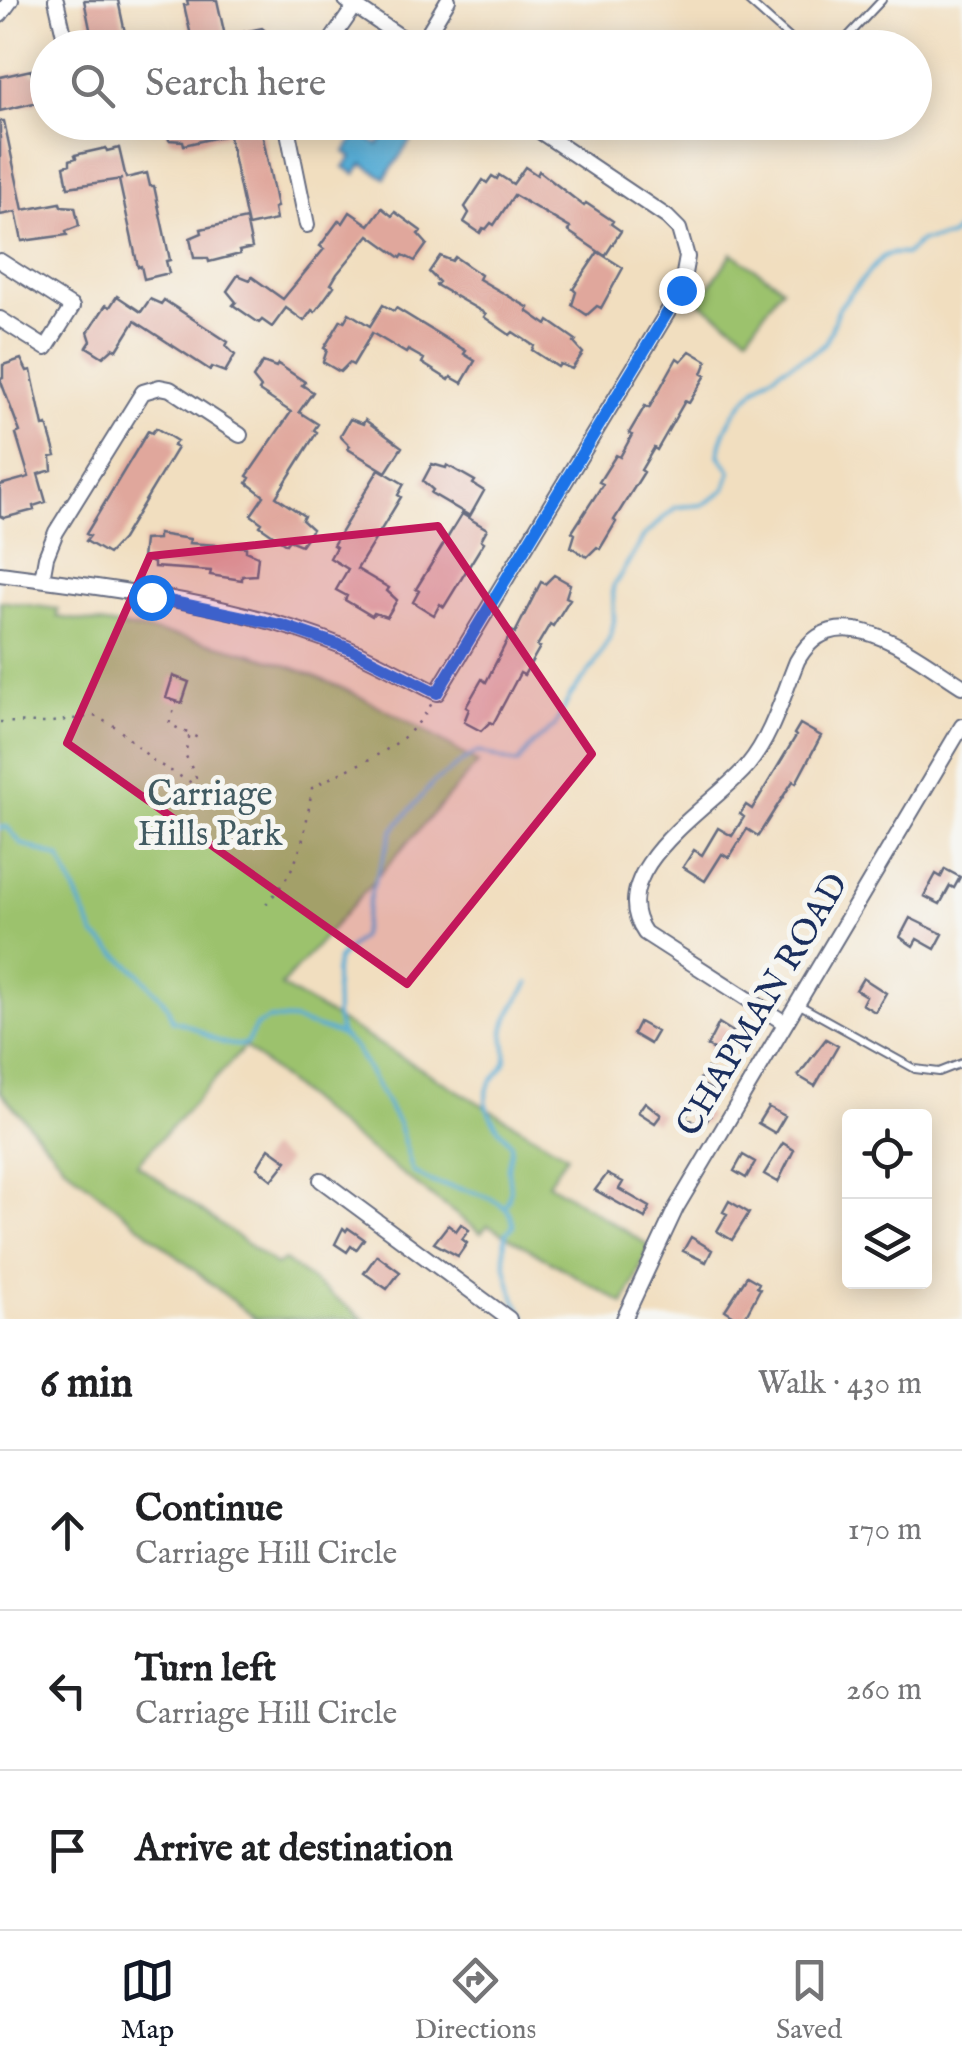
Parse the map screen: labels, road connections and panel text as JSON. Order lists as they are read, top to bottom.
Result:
{
  "streets": {
    "street": ["CHAPMAN ROAD"]
  },
  "parks": ["Carriage Hills Park"],
  "page": {
    "search": "Search here",
    "heading": ["6 min", "Walk · 430 m"],
    "list": [
      ["Continue", "Carriage Hill Circle", "170 m"],
      ["Turn left", "Carriage Hill Circle", "260 m"],
      "Arrive at destination"
    ],
    "nav": ["Map", "Directions", "Saved"]
  }
}
